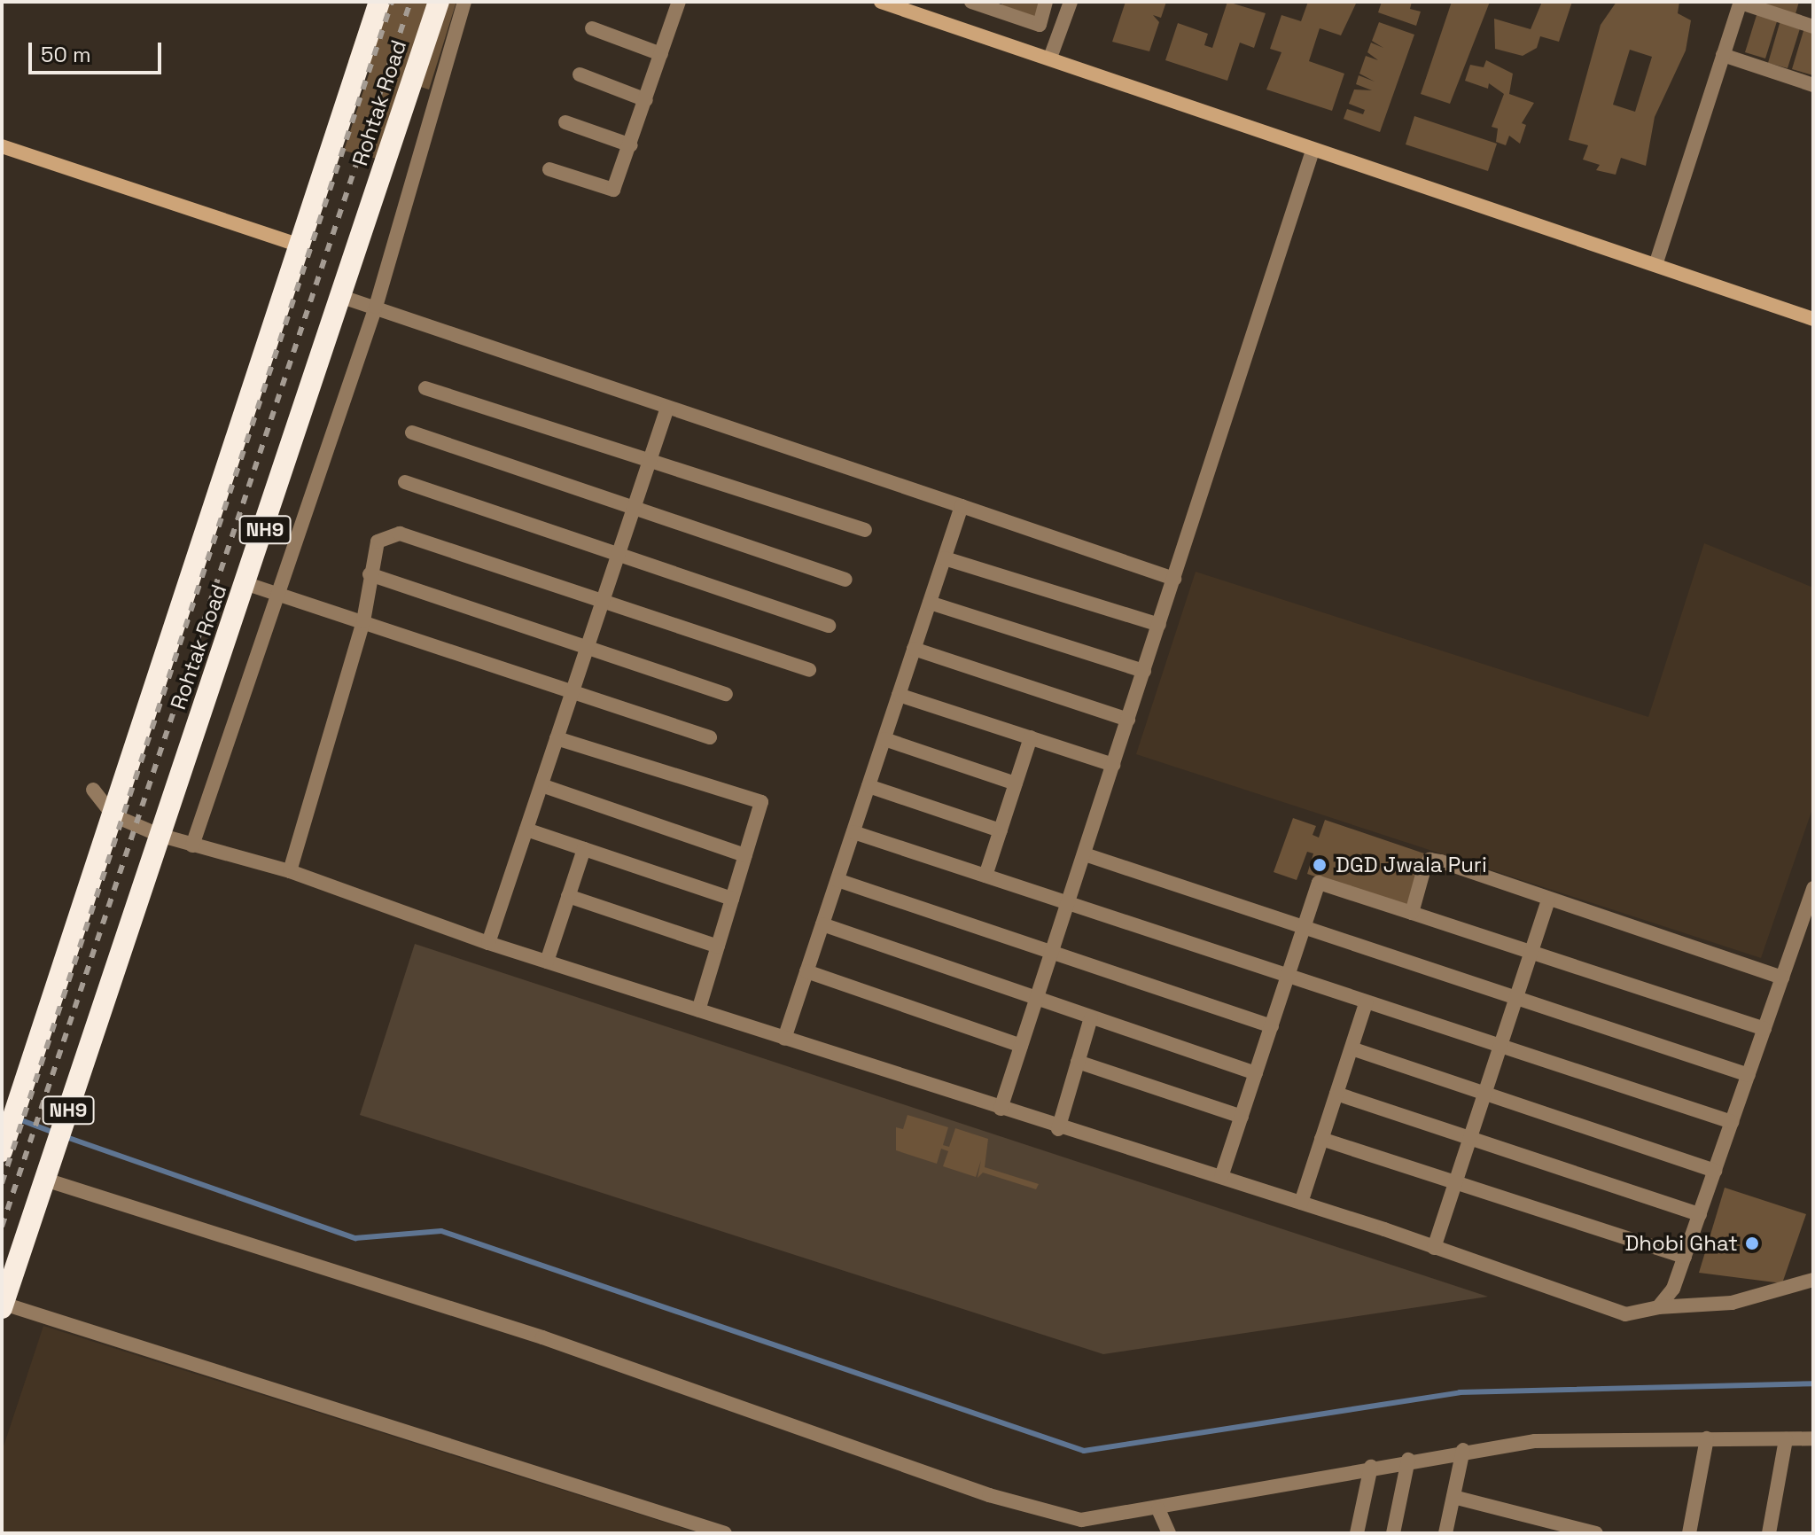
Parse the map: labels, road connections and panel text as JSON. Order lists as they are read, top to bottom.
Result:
{
  "streets": {
    "highway": ["Rohtak Road", "NH9"]
  },
  "places": ["DGD Jwala Puri", "Dhobi Ghat"],
  "scale_bar": "50 m"
}
